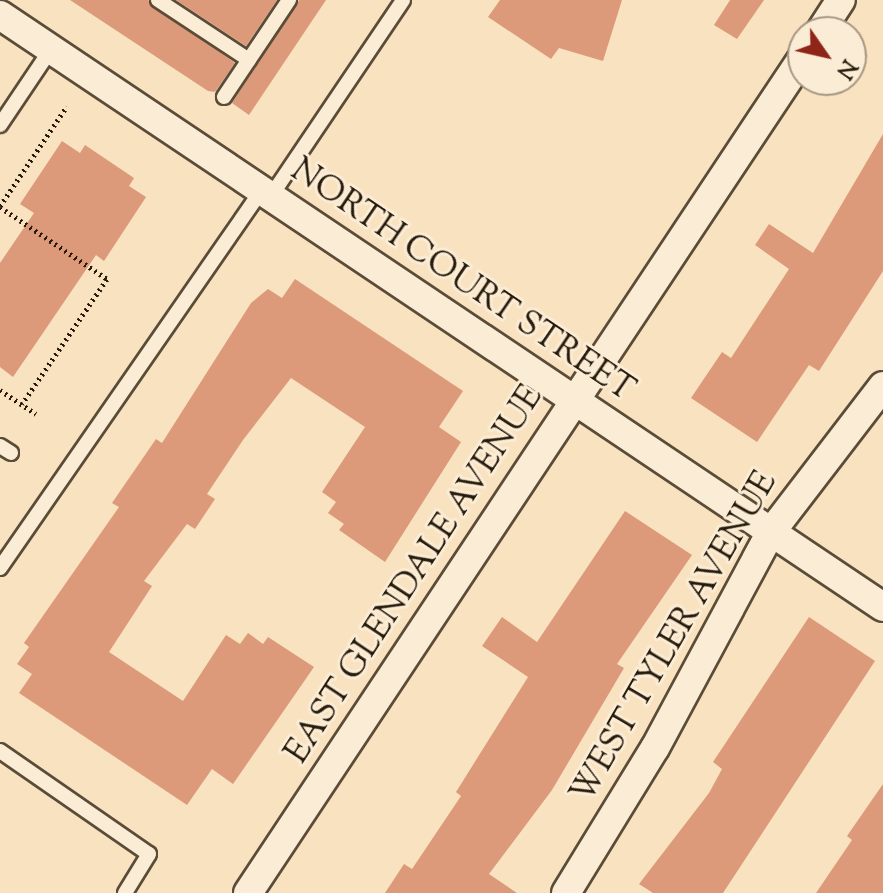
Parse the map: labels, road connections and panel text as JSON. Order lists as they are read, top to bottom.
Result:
{
  "streets": {
    "street": ["NORTH COURT STREET", "EAST GLENDALE AVENUE", "WEST TYLER AVENUE"]
  },
  "crossings": [
    ["NORTH COURT STREET", "EAST GLENDALE AVENUE"],
    ["NORTH COURT STREET", "WEST TYLER AVENUE"]
  ],
  "north": "bottom right"
}
